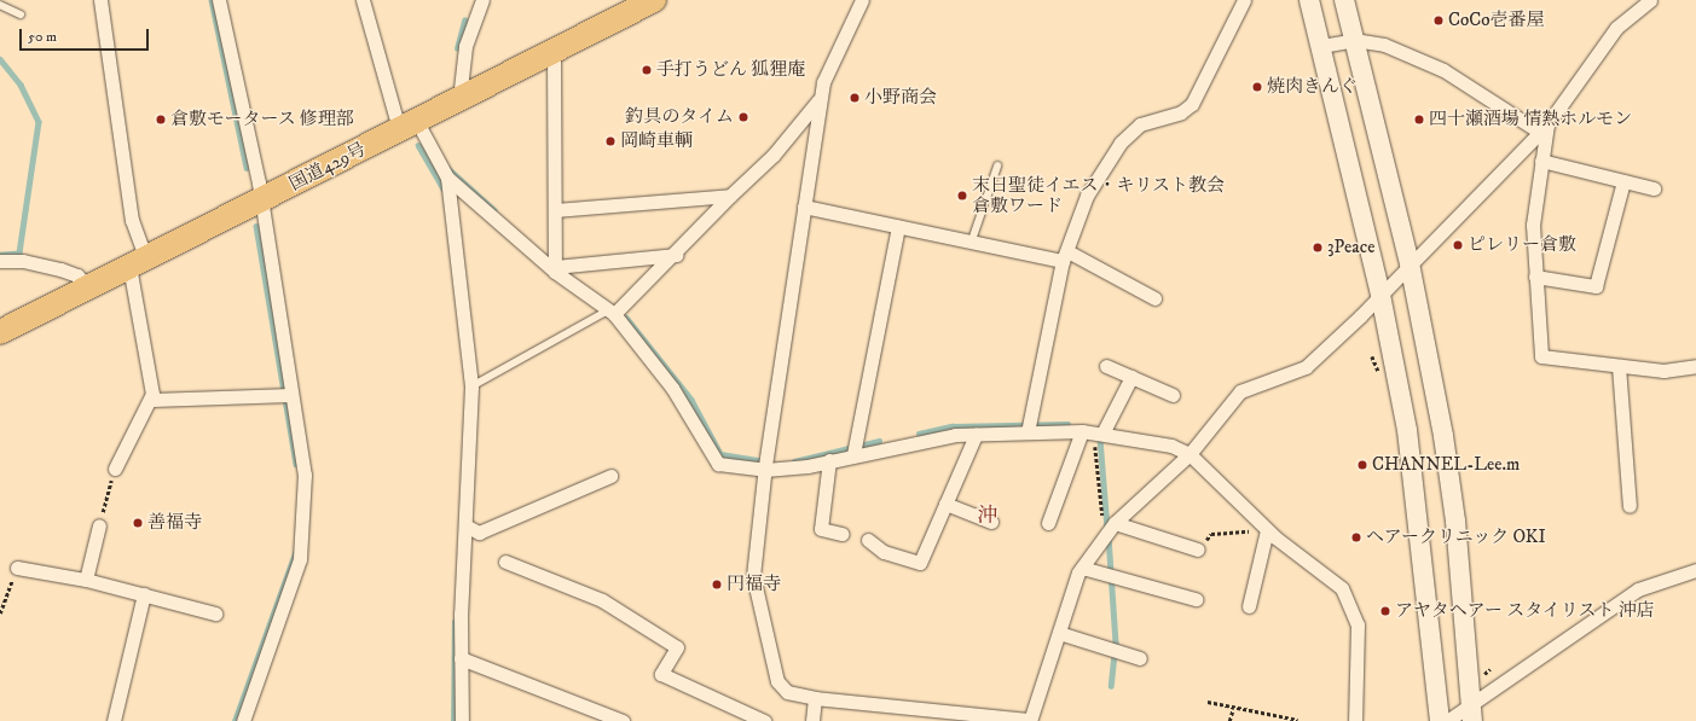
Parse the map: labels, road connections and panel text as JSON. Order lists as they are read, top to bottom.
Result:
{
  "streets": {
    "highway": ["国道429号"]
  },
  "districts": ["沖"],
  "places": [
    "CoCo壱番屋",
    "手打うどん 狐狸庵",
    "焼肉きんぐ",
    "小野商会",
    "釣具のタイム",
    "倉敷モータース 修理部",
    "四十瀬酒場 情熱ホルモン",
    "岡崎車輌",
    "末日聖徒イエス・キリスト教会 倉敷ワード",
    "ピレリー倉敷",
    "3Peace",
    "CHANNEL-Lee.m",
    "善福寺",
    "ヘアークリニック OKI",
    "円福寺",
    "アヤタヘアー スタイリスト 沖店"
  ],
  "scale_bar": "50 m"
}
